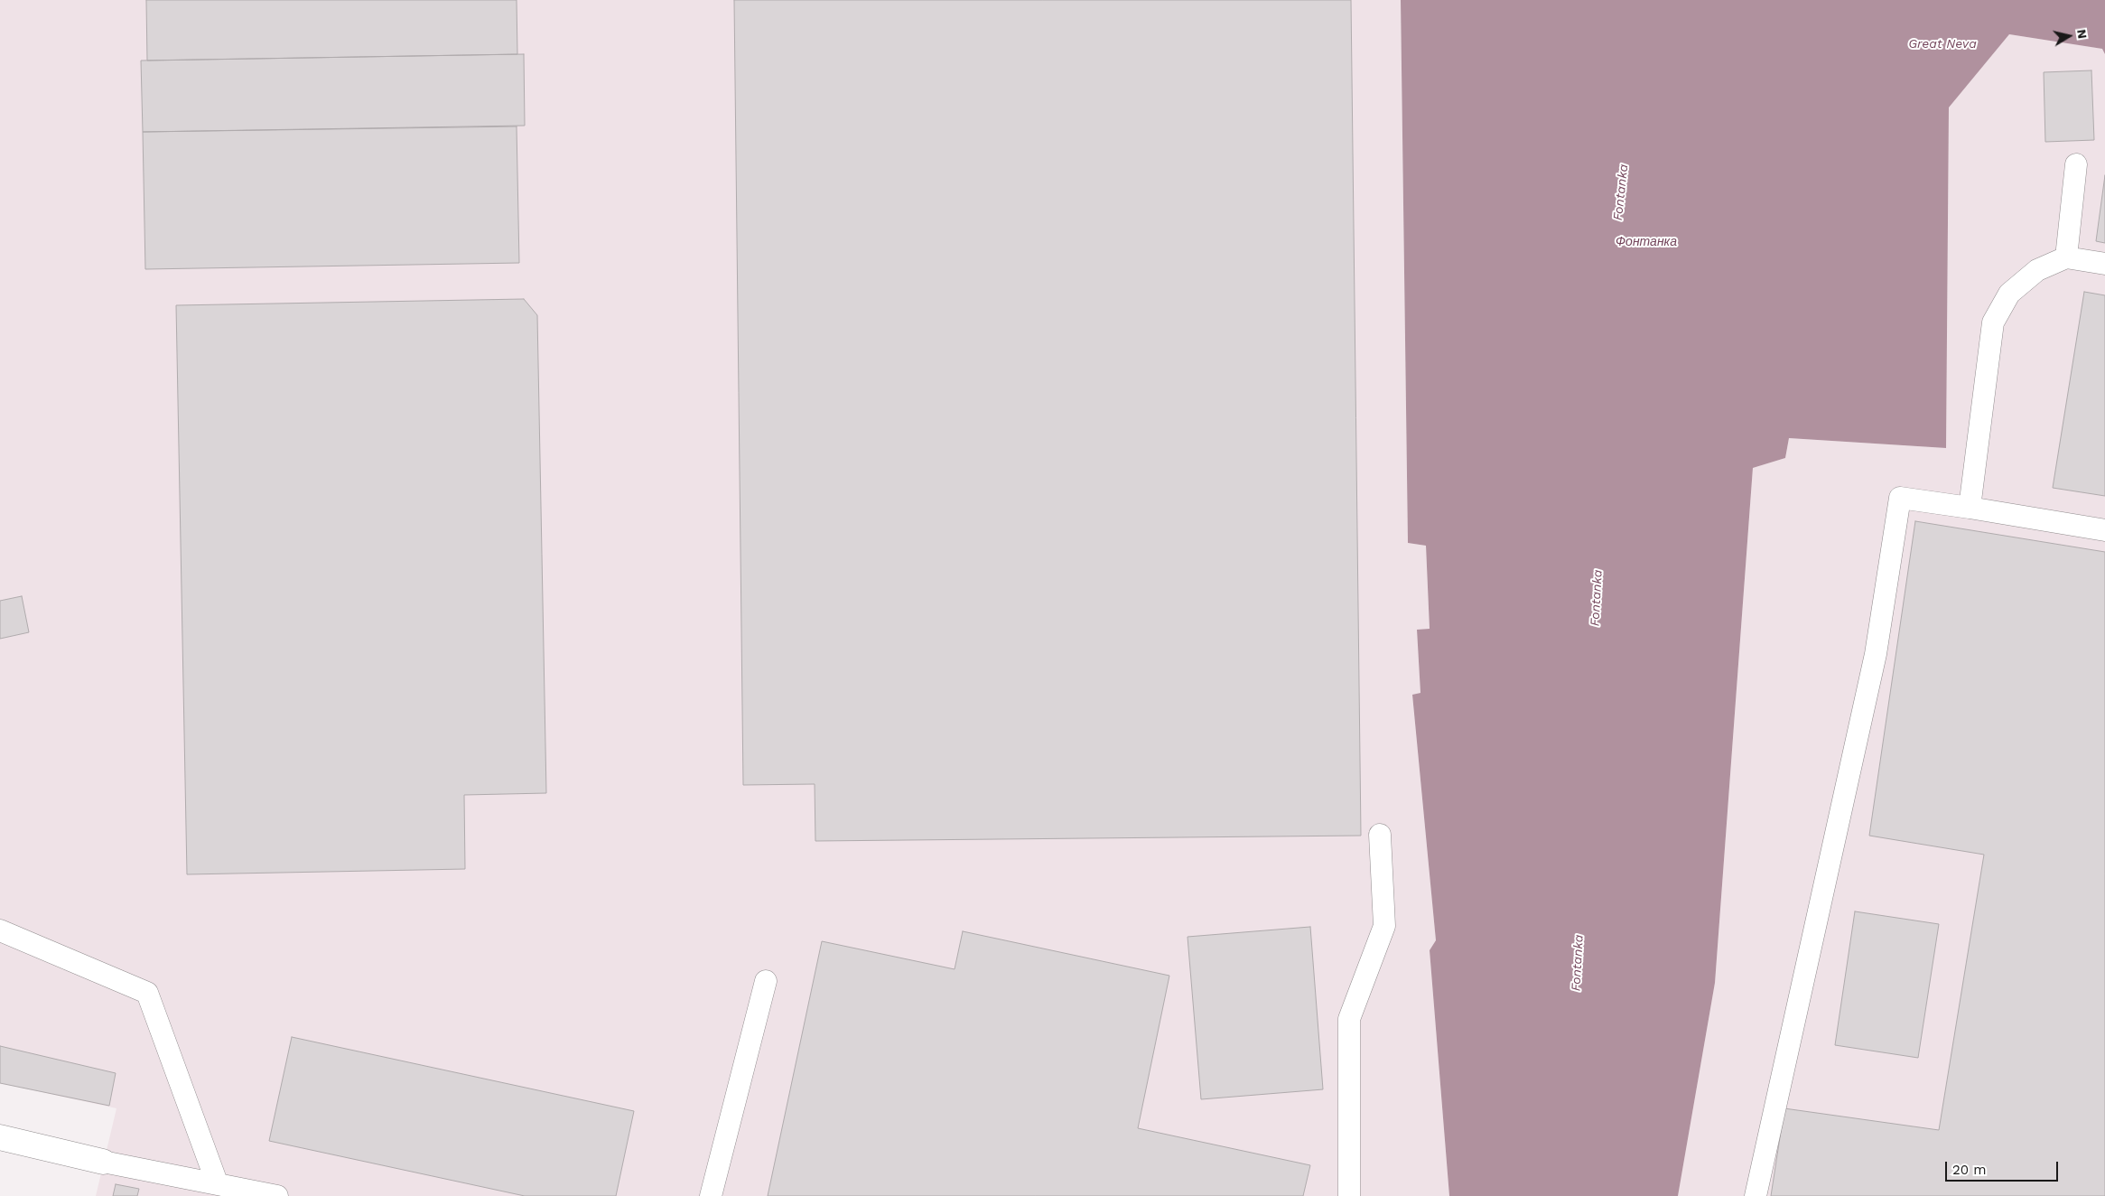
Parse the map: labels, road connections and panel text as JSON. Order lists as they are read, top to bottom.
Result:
{
  "water": ["Great Neva", "Fontanka", "Фонтанка"],
  "scale_bar": "20 m",
  "north": "right"
}
